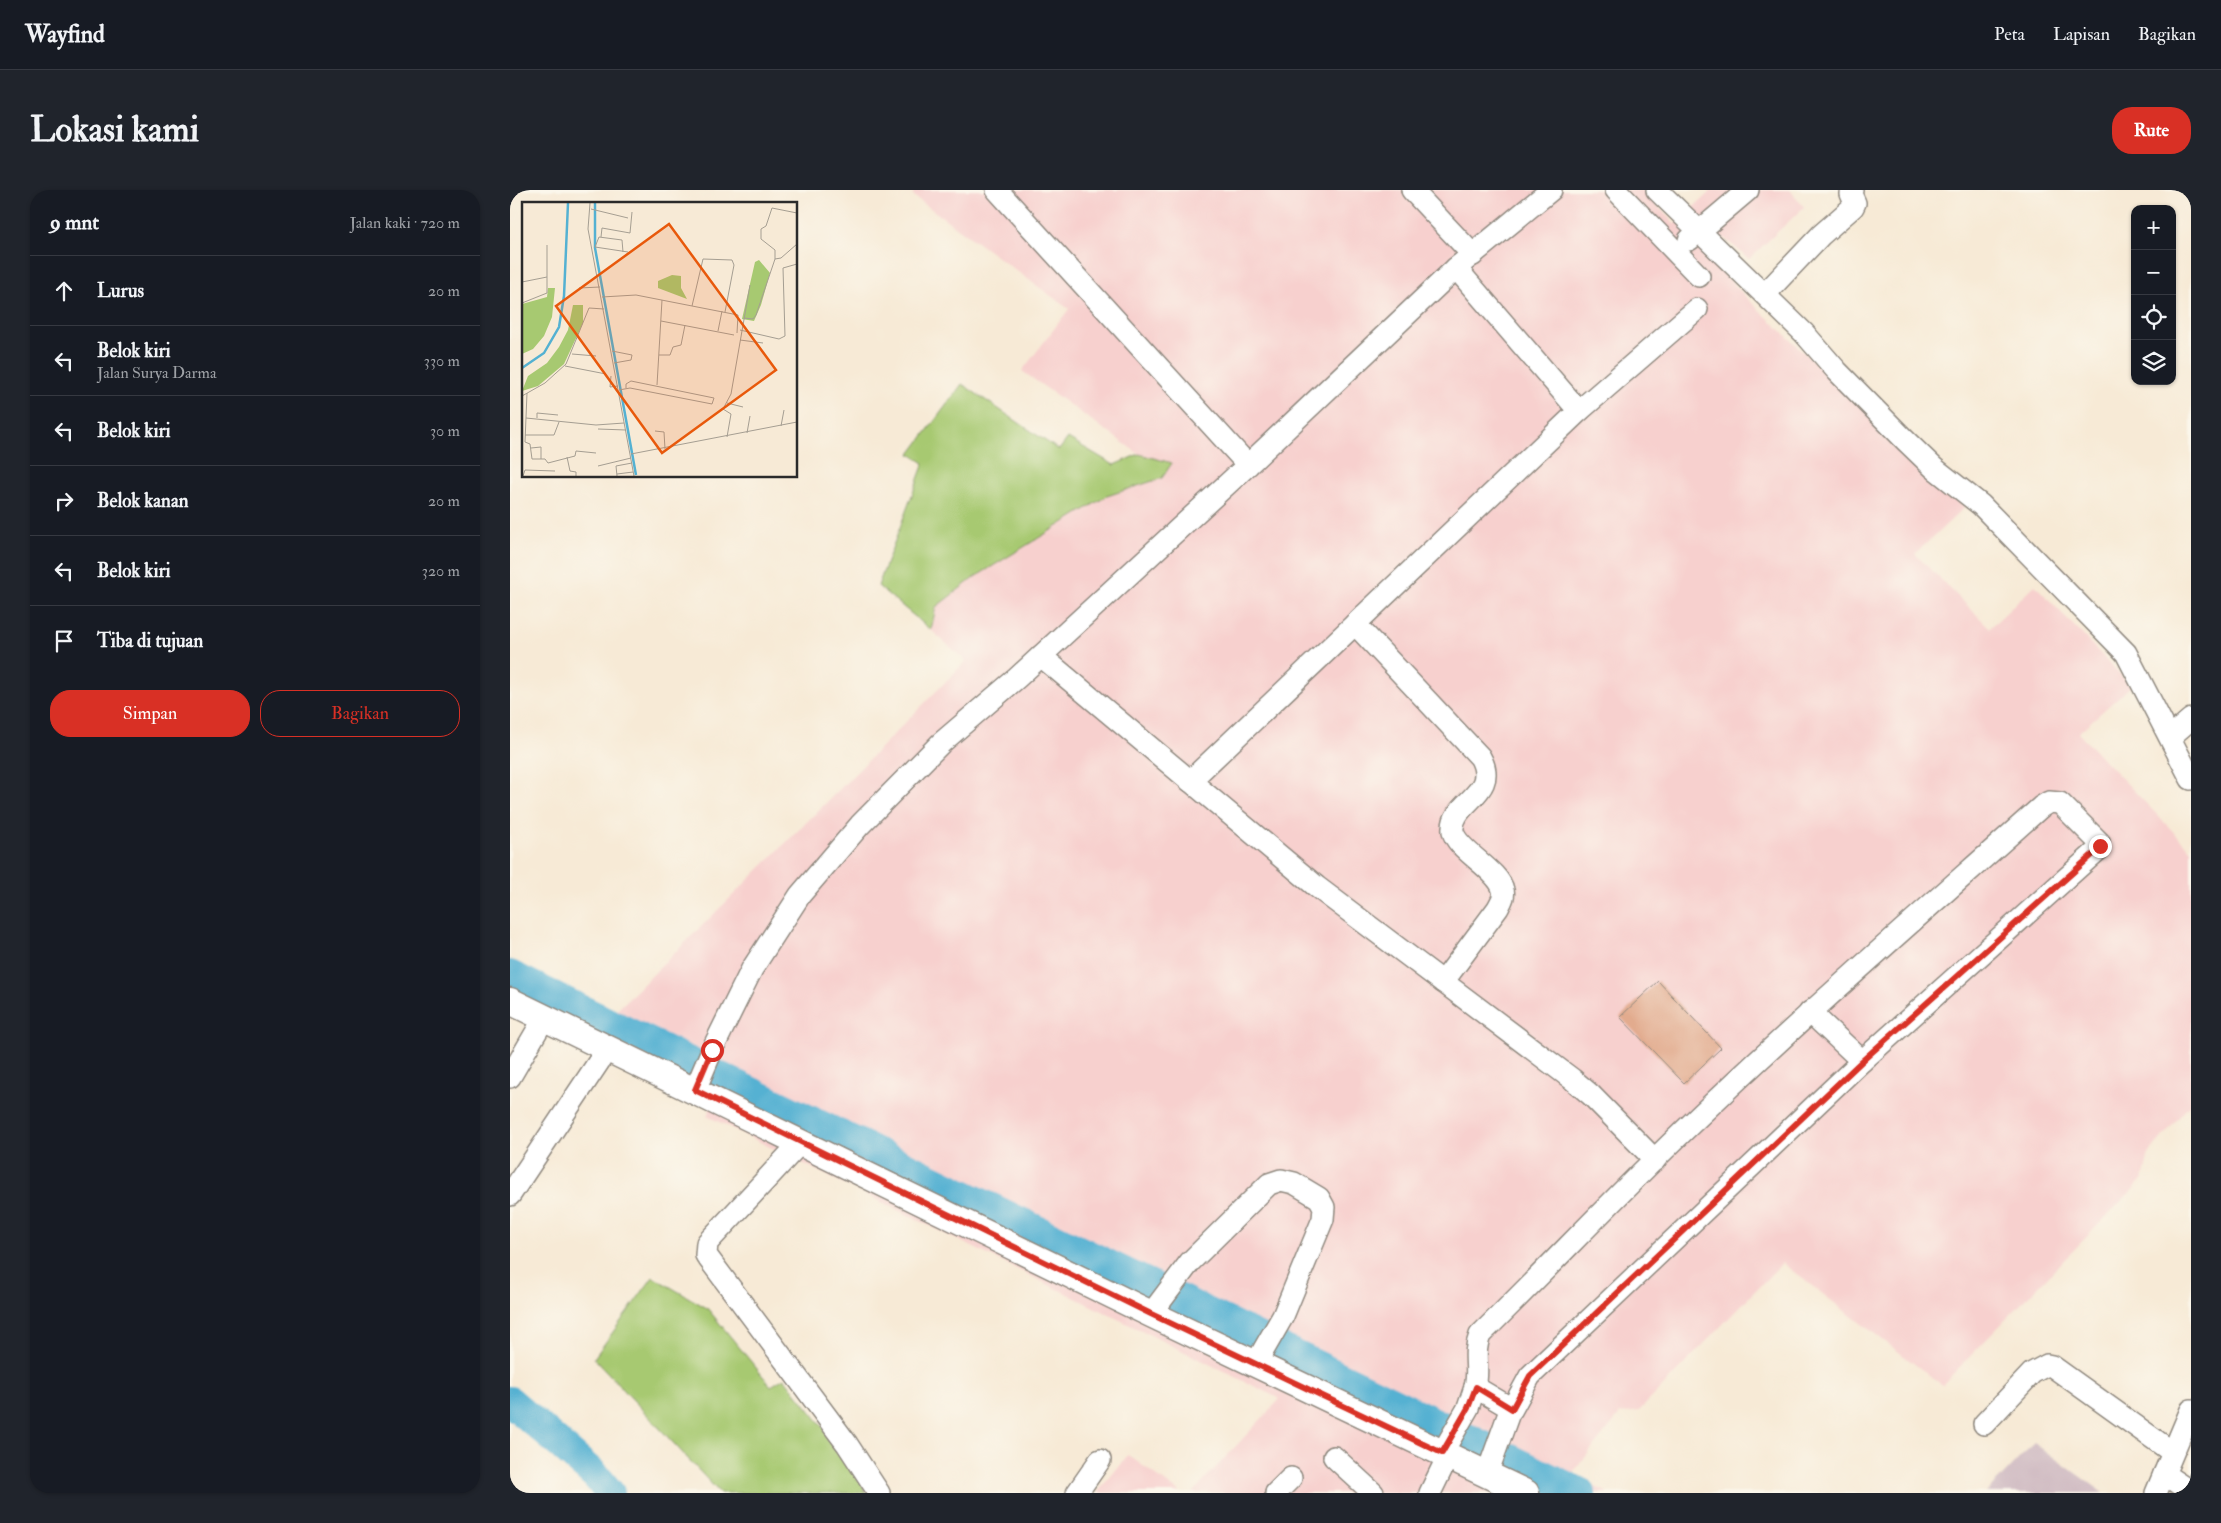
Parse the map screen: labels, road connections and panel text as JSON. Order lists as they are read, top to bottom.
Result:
{
  "page": {
    "header": "Wayfind",
    "nav": ["Peta", "Lapisan", "Bagikan"],
    "buttons": [
      "Rute",
      ["Simpan", "Bagikan"]
    ],
    "title": "Lokasi kami",
    "heading": ["9 mnt", "Jalan kaki · 720 m"],
    "map_buttons": ["+", "−"],
    "list": [
      ["Lurus", "20 m"],
      ["Belok kiri", "Jalan Surya Darma", "330 m"],
      ["Belok kiri", "30 m"],
      ["Belok kanan", "20 m"],
      ["Belok kiri", "320 m"],
      "Tiba di tujuan"
    ]
  }
}
